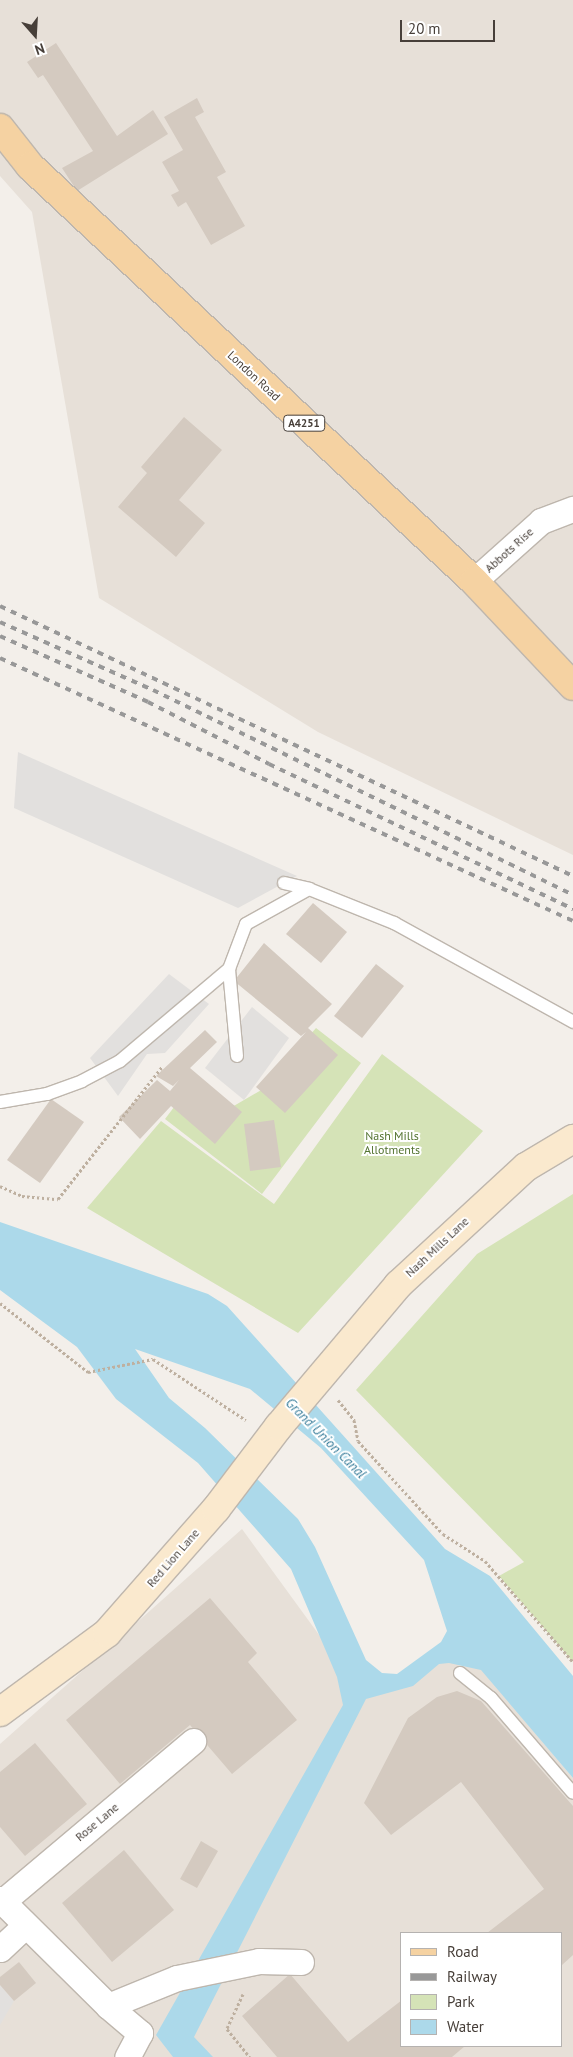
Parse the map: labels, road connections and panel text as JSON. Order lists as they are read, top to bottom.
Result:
{
  "streets": {
    "main road": ["London Road", "A4251"],
    "street": [
      "Abbots Rise",
      "Nash Mills Lane",
      "Red Lion Lane",
      "Rose Lane"
    ]
  },
  "crossings": [
    ["London Road", "Abbots Rise"],
    ["Nash Mills Lane", "Red Lion Lane"]
  ],
  "water": ["Grand Union Canal"],
  "parks": ["Nash Mills Allotments"],
  "legend": [
    "Road",
    "Railway",
    "Park",
    "Water"
  ],
  "scale_bar": "20 m",
  "north": "bottom"
}
